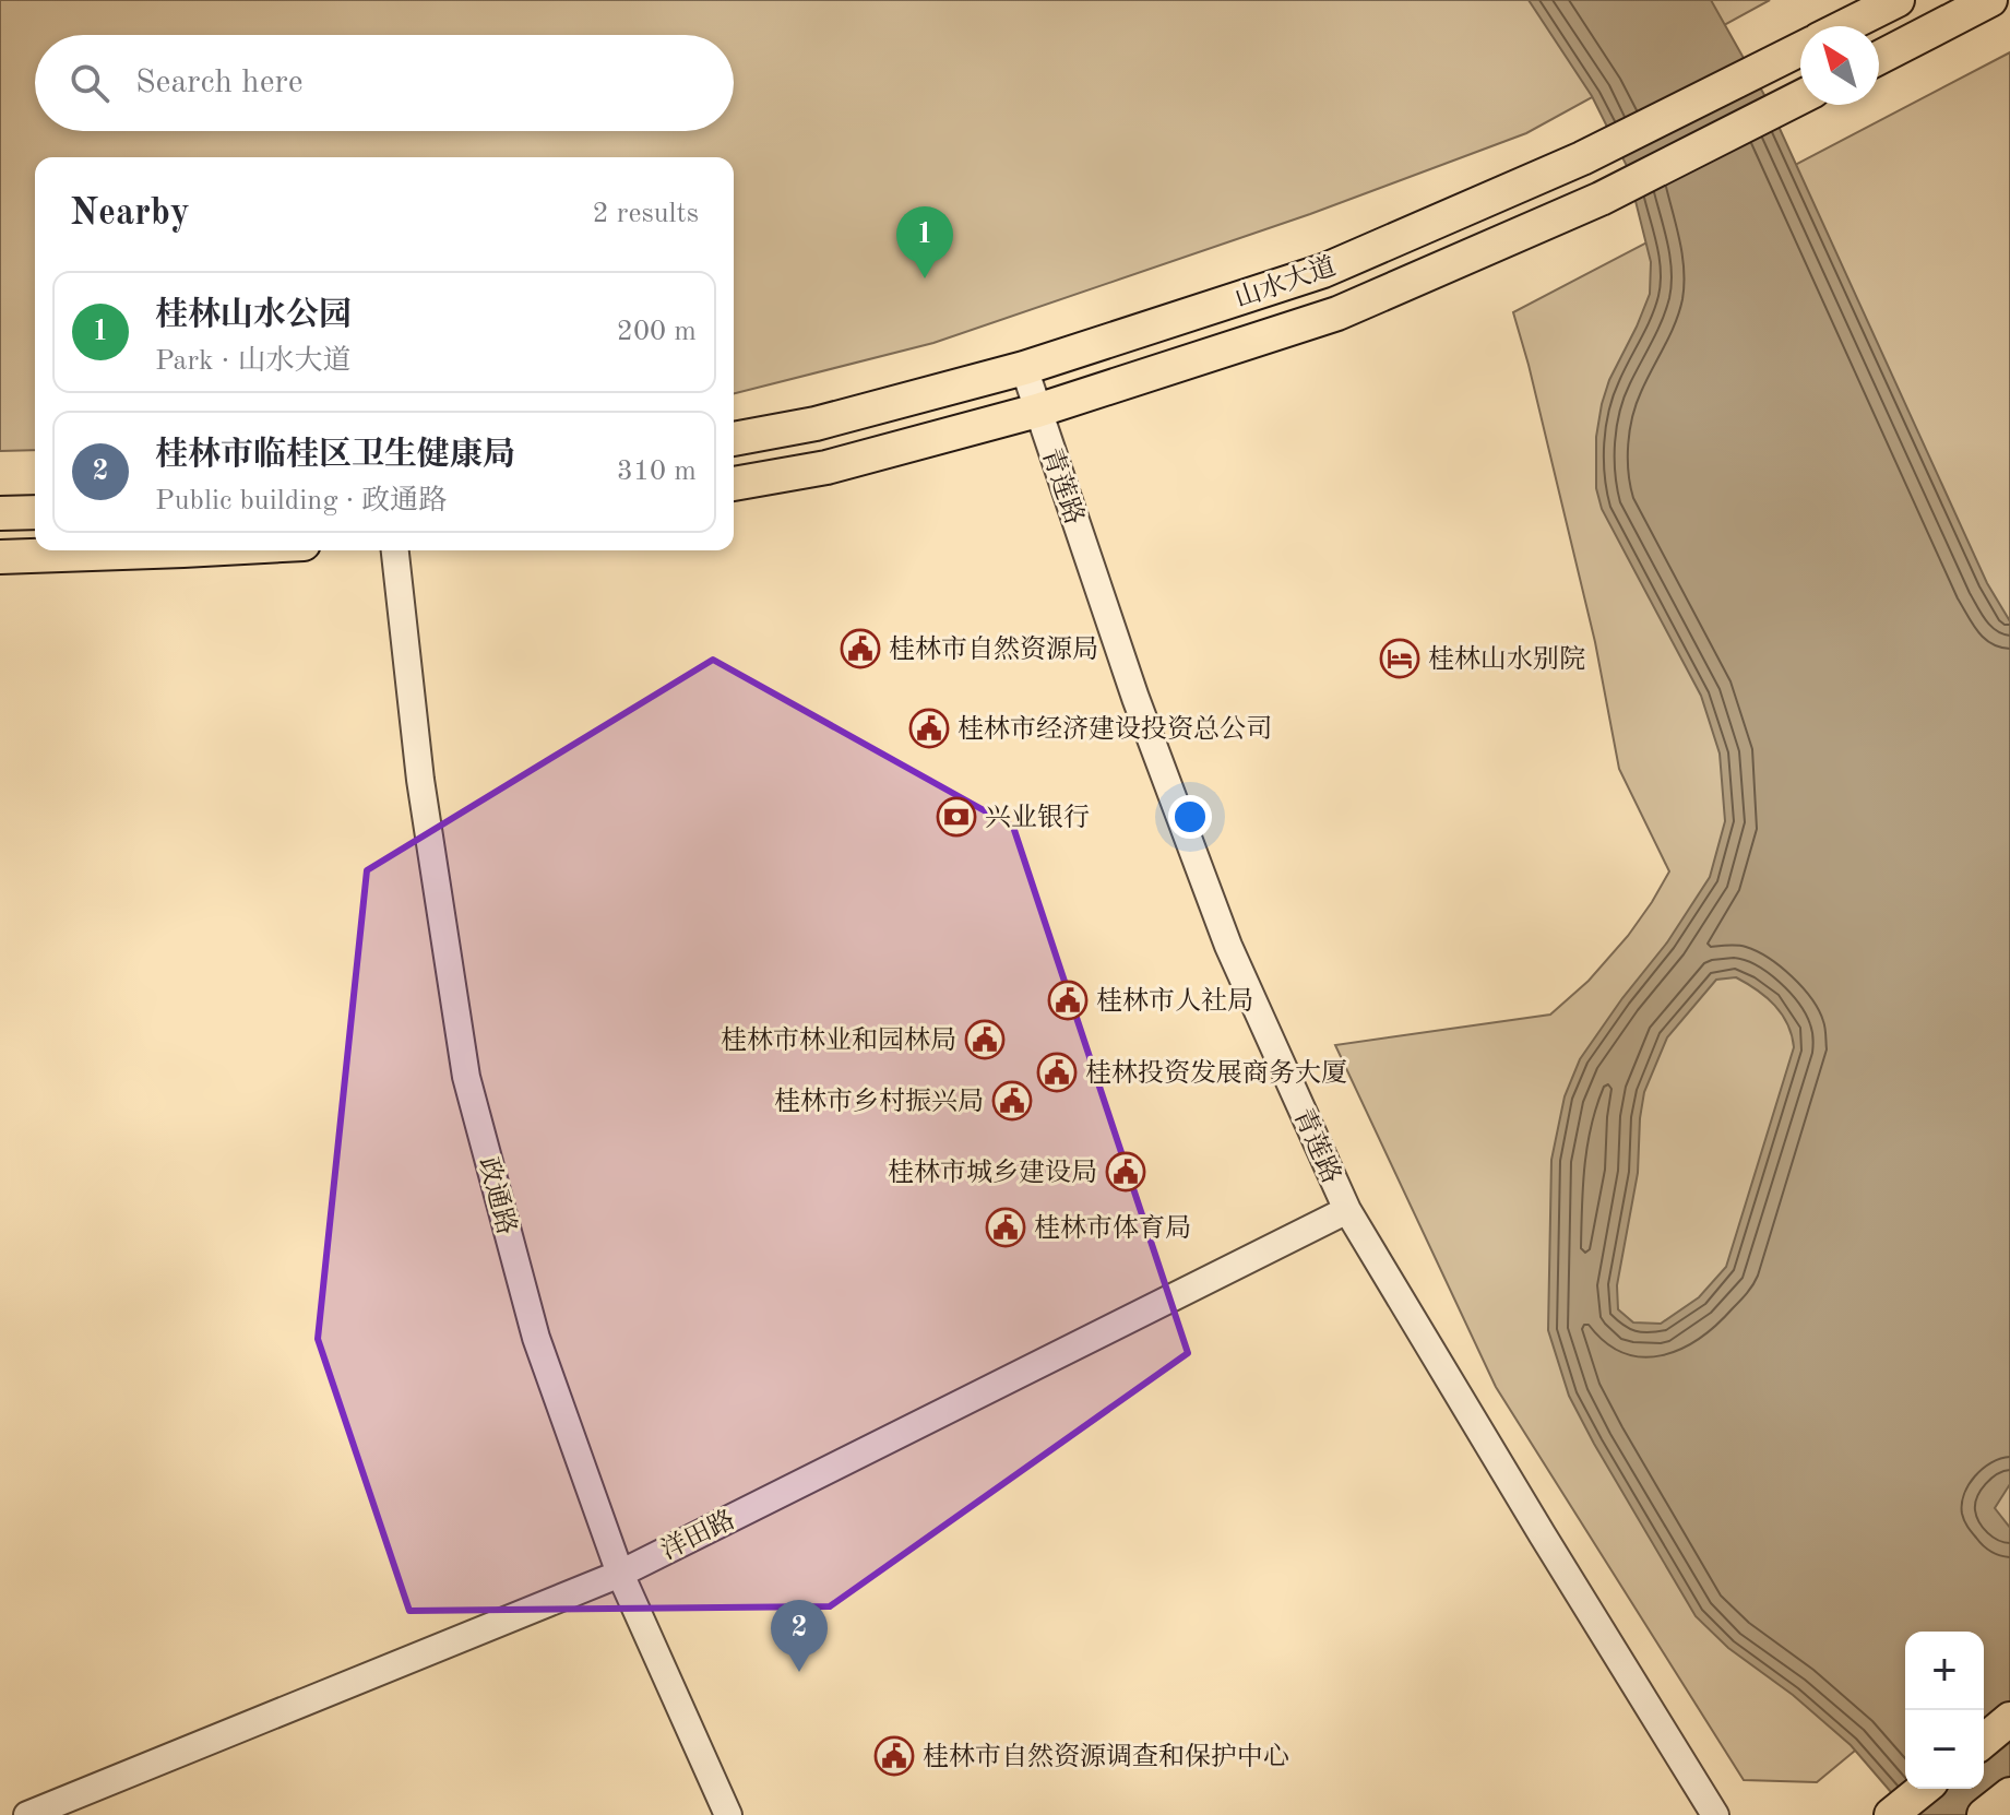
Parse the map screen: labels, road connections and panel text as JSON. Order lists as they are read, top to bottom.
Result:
{
  "streets": {
    "main road": ["山水大道"],
    "street": ["青莲路", "政通路", "洋田路"]
  },
  "crossings": [
    ["山水大道", "青莲路"],
    ["青莲路", "洋田路"],
    ["政通路", "洋田路"]
  ],
  "places": {
    "public building": [
      "桂林市自然资源局",
      "桂林市经济建设投资总公司",
      "桂林市人社局",
      "桂林市林业和园林局",
      "桂林投资发展商务大厦",
      "桂林市乡村振兴局",
      "桂林市城乡建设局",
      "桂林市体育局",
      "桂林市自然资源调查和保护中心"
    ],
    "hotel": ["桂林山水别院"],
    "bank": ["兴业银行"]
  },
  "north": "top left",
  "page": {
    "search": "Search here",
    "heading": ["Nearby", "2 results"],
    "pins": ["1", "2"],
    "list": [
      {
        "mark": "1",
        "name": "桂林山水公园",
        "note": "Park · 山水大道",
        "value": "200 m"
      },
      {
        "mark": "2",
        "name": "桂林市临桂区卫生健康局",
        "note": "Public building · 政通路",
        "value": "310 m"
      }
    ],
    "map_buttons": ["+", "−"]
  }
}
